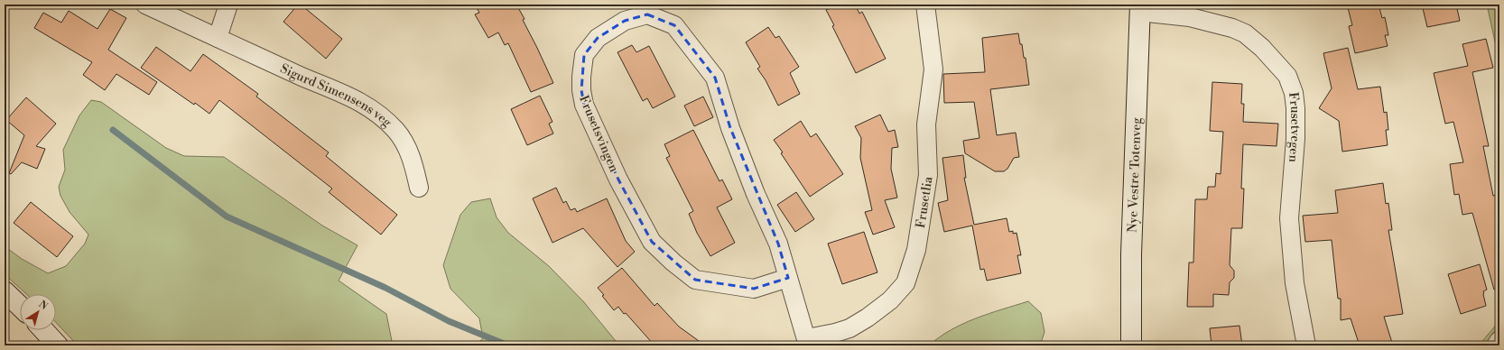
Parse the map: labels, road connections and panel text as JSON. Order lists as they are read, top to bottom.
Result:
{
  "streets": {
    "main road": ["Nye Vestre Totenveg"],
    "street": [
      "Sigurd Simensens veg",
      "Frusetvegen",
      "Frusetsvingen",
      "Frusetlia"
    ]
  },
  "crossings": [
    ["Frusetvegen", "Nye Vestre Totenveg"],
    ["Frusetsvingen", "Frusetlia"]
  ],
  "north": "top right"
}
